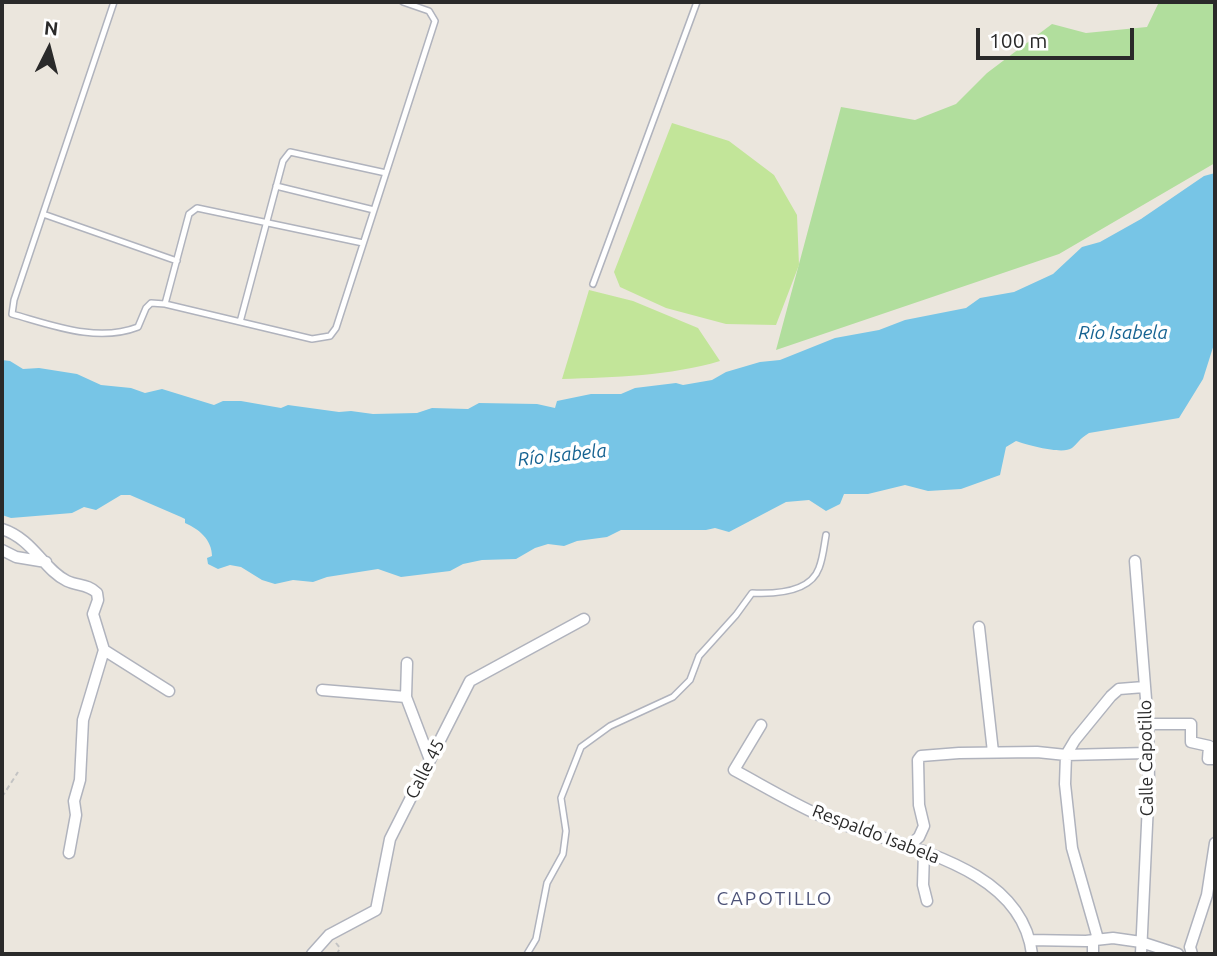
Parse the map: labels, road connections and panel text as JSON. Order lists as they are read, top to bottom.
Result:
{
  "streets": {
    "street": ["Calle Capotillo", "Calle 45", "Respaldo Isabela"]
  },
  "districts": ["CAPOTILLO"],
  "water": ["Río Isabela"],
  "scale_bar": "100 m",
  "north": "top"
}
